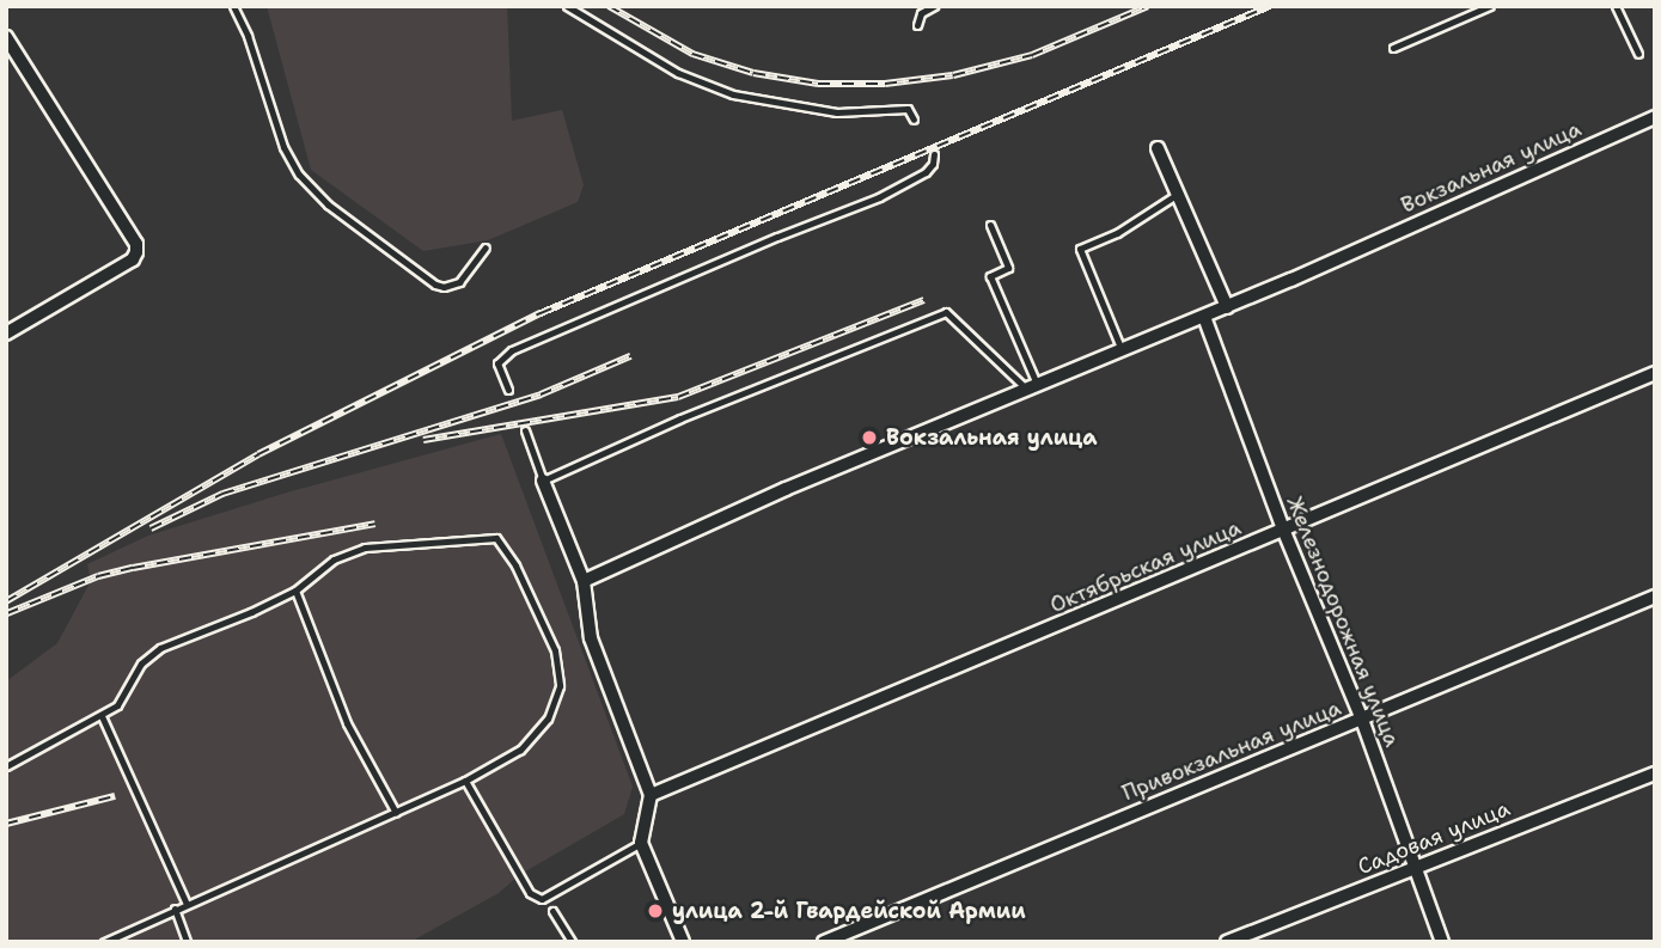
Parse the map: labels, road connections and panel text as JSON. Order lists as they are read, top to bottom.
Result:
{
  "streets": {
    "street": [
      "Вокзальная улица",
      "Октябрьская улица",
      "Железнодорожная улица",
      "Привокзальная улица",
      "Садовая улица"
    ]
  },
  "crossings": [
    ["Вокзальная улица", "Железнодорожная улица"],
    ["Октябрьская улица", "Железнодорожная улица"],
    ["Железнодорожная улица", "Привокзальная улица"],
    ["Железнодорожная улица", "Садовая улица"]
  ],
  "places": ["Вокзальная улица", "улица 2-й Гвардейской Армии"]
}
